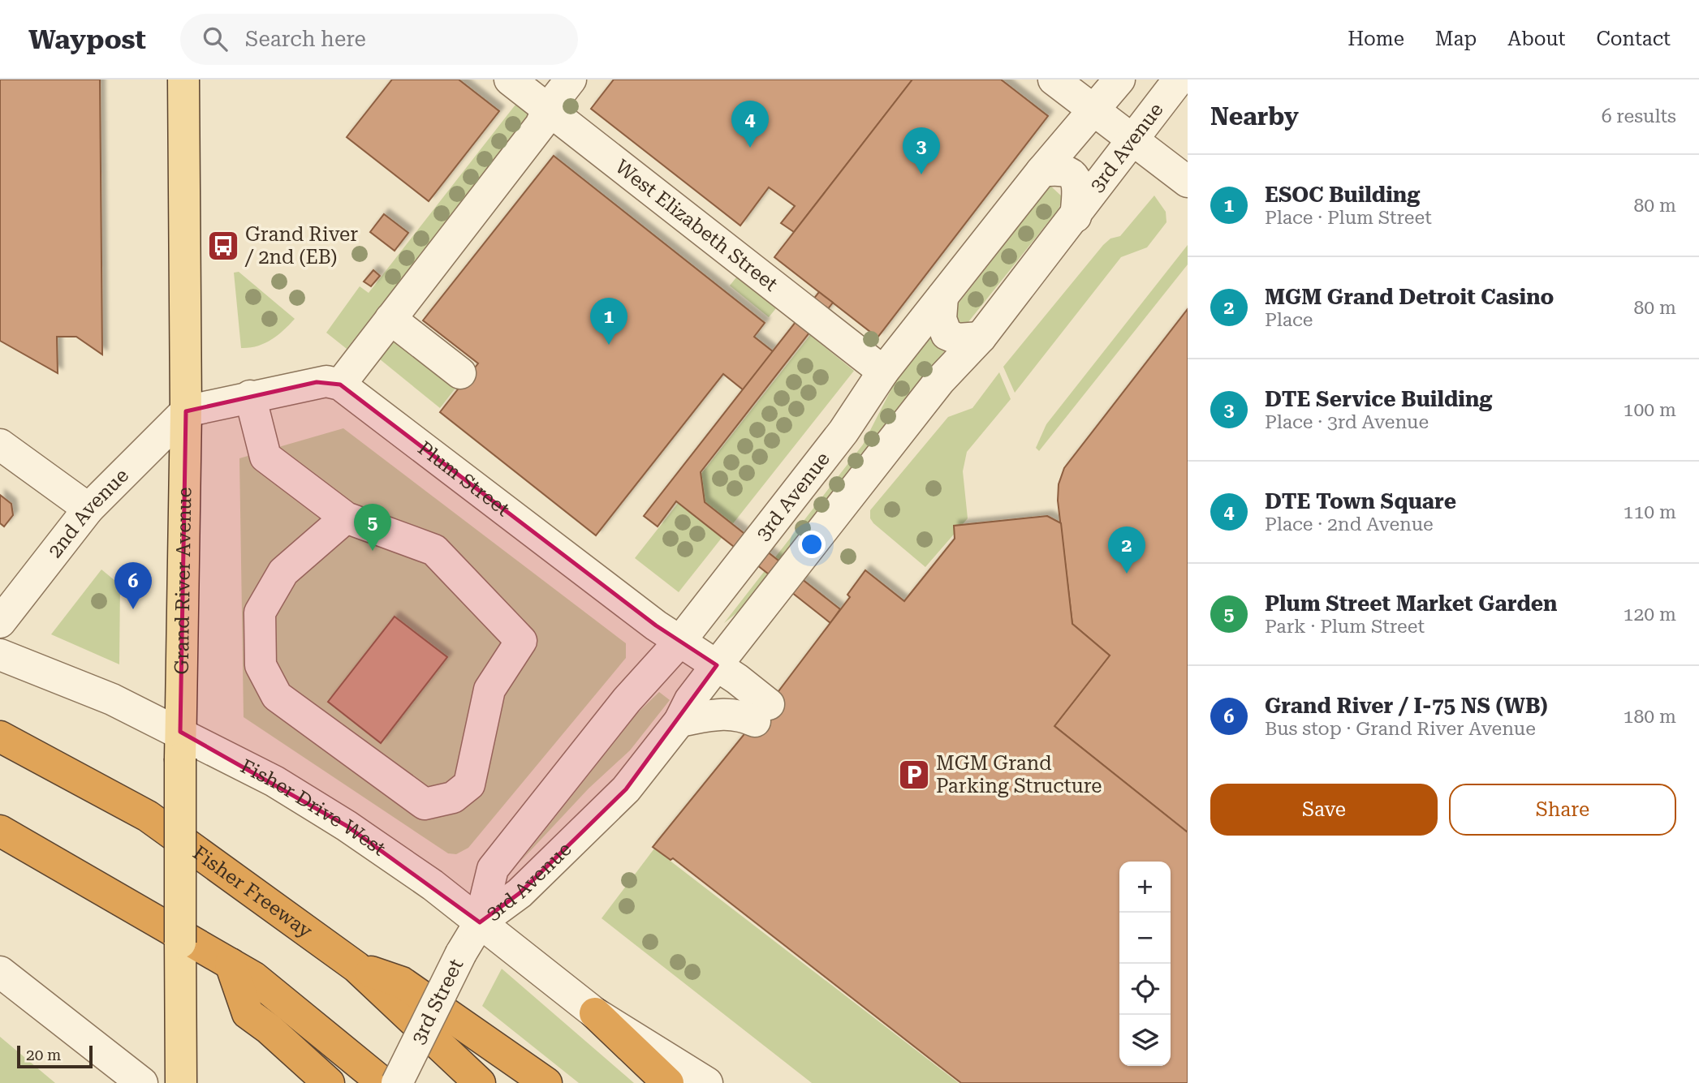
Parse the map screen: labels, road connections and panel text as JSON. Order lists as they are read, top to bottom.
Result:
{
  "streets": {
    "highway": ["Fisher Freeway"],
    "main road": ["Grand River Avenue"],
    "street": [
      "3rd Avenue",
      "West Elizabeth Street",
      "Plum Street",
      "2nd Avenue",
      "Fisher Drive West",
      "3rd Street"
    ]
  },
  "crossings": [
    ["3rd Avenue", "West Elizabeth Street"],
    ["3rd Avenue", "Plum Street"],
    ["3rd Avenue", "Fisher Drive West"],
    ["3rd Avenue", "3rd Street"],
    ["2nd Avenue", "Grand River Avenue"],
    ["Grand River Avenue", "Fisher Drive West"],
    ["Fisher Drive West", "3rd Street"]
  ],
  "places": {
    "bus stop": ["Grand River / 2nd (EB)"],
    "parking": ["MGM Grand Parking Structure"]
  },
  "scale_bar": "20 m",
  "page": {
    "header": "Waypost",
    "search": "Search here",
    "nav": [
      "Home",
      "Map",
      "About",
      "Contact"
    ],
    "heading": ["Nearby", "6 results"],
    "pins": [
      "4",
      "3",
      "1",
      "5",
      "2",
      "6"
    ],
    "list": [
      {
        "mark": "1",
        "name": "ESOC Building",
        "note": "Place · Plum Street",
        "value": "80 m"
      },
      {
        "mark": "2",
        "name": "MGM Grand Detroit Casino",
        "note": "Place",
        "value": "80 m"
      },
      {
        "mark": "3",
        "name": "DTE Service Building",
        "note": "Place · 3rd Avenue",
        "value": "100 m"
      },
      {
        "mark": "4",
        "name": "DTE Town Square",
        "note": "Place · 2nd Avenue",
        "value": "110 m"
      },
      {
        "mark": "5",
        "name": "Plum Street Market Garden",
        "note": "Park · Plum Street",
        "value": "120 m"
      },
      {
        "mark": "6",
        "name": "Grand River / I-75 NS (WB)",
        "note": "Bus stop · Grand River Avenue",
        "value": "180 m"
      }
    ],
    "buttons": ["Save", "Share"],
    "map_buttons": ["+", "−"],
    "scale": "20 m"
  }
}
